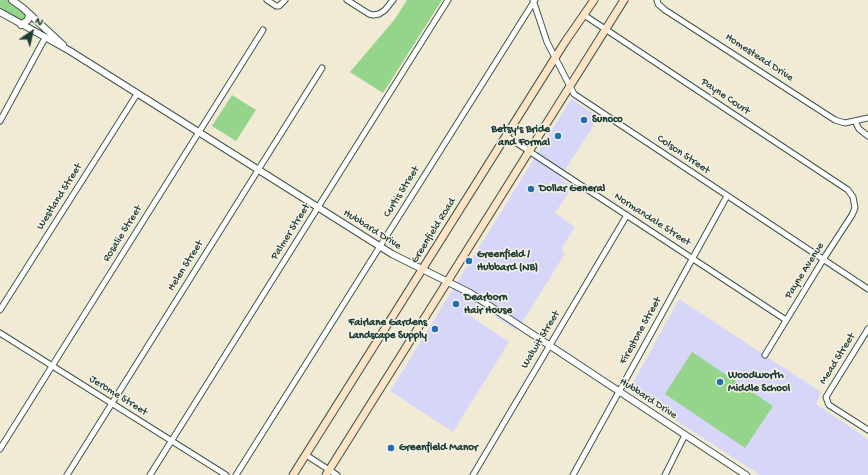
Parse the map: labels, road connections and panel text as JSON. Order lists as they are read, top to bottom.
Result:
{
  "streets": {
    "main road": ["Greenfield Road"],
    "street": [
      "Homestead Drive",
      "Payne Court",
      "Colson Street",
      "Curtis Street",
      "Westland Street",
      "Normandale Street",
      "Hubbard Drive",
      "Palmer Street",
      "Rosalie Street",
      "Helen Street",
      "Payne Avenue",
      "Firestone Street",
      "Walwit Street",
      "Mead Street",
      "Jerome Street"
    ]
  },
  "crossings": [
    ["Payne Court", "Greenfield Road"],
    ["Payne Court", "Payne Avenue"],
    ["Colson Street", "Curtis Street"],
    ["Colson Street", "Greenfield Road"],
    ["Colson Street", "Payne Avenue"],
    ["Colson Street", "Firestone Street"],
    ["Curtis Street", "Hubbard Drive"],
    ["Westland Street", "Hubbard Drive"],
    ["Normandale Street", "Greenfield Road"],
    ["Normandale Street", "Payne Avenue"],
    ["Normandale Street", "Firestone Street"],
    ["Normandale Street", "Walwit Street"],
    ["Hubbard Drive", "Greenfield Road"],
    ["Hubbard Drive", "Palmer Street"],
    ["Hubbard Drive", "Rosalie Street"],
    ["Hubbard Drive", "Helen Street"],
    ["Hubbard Drive", "Firestone Street"],
    ["Hubbard Drive", "Walwit Street"],
    ["Palmer Street", "Jerome Street"],
    ["Rosalie Street", "Jerome Street"],
    ["Helen Street", "Jerome Street"]
  ],
  "places": [
    "Sunoco",
    "Betsy's Bride and Formal",
    "Dollar General",
    "Greenfield / Hubbard (NB)",
    "Dearborn Hair House",
    "Fairlane Gardens Landscape Supply",
    "Woodworth Middle School",
    "Greenfield Manor"
  ],
  "north": "top right"
}
